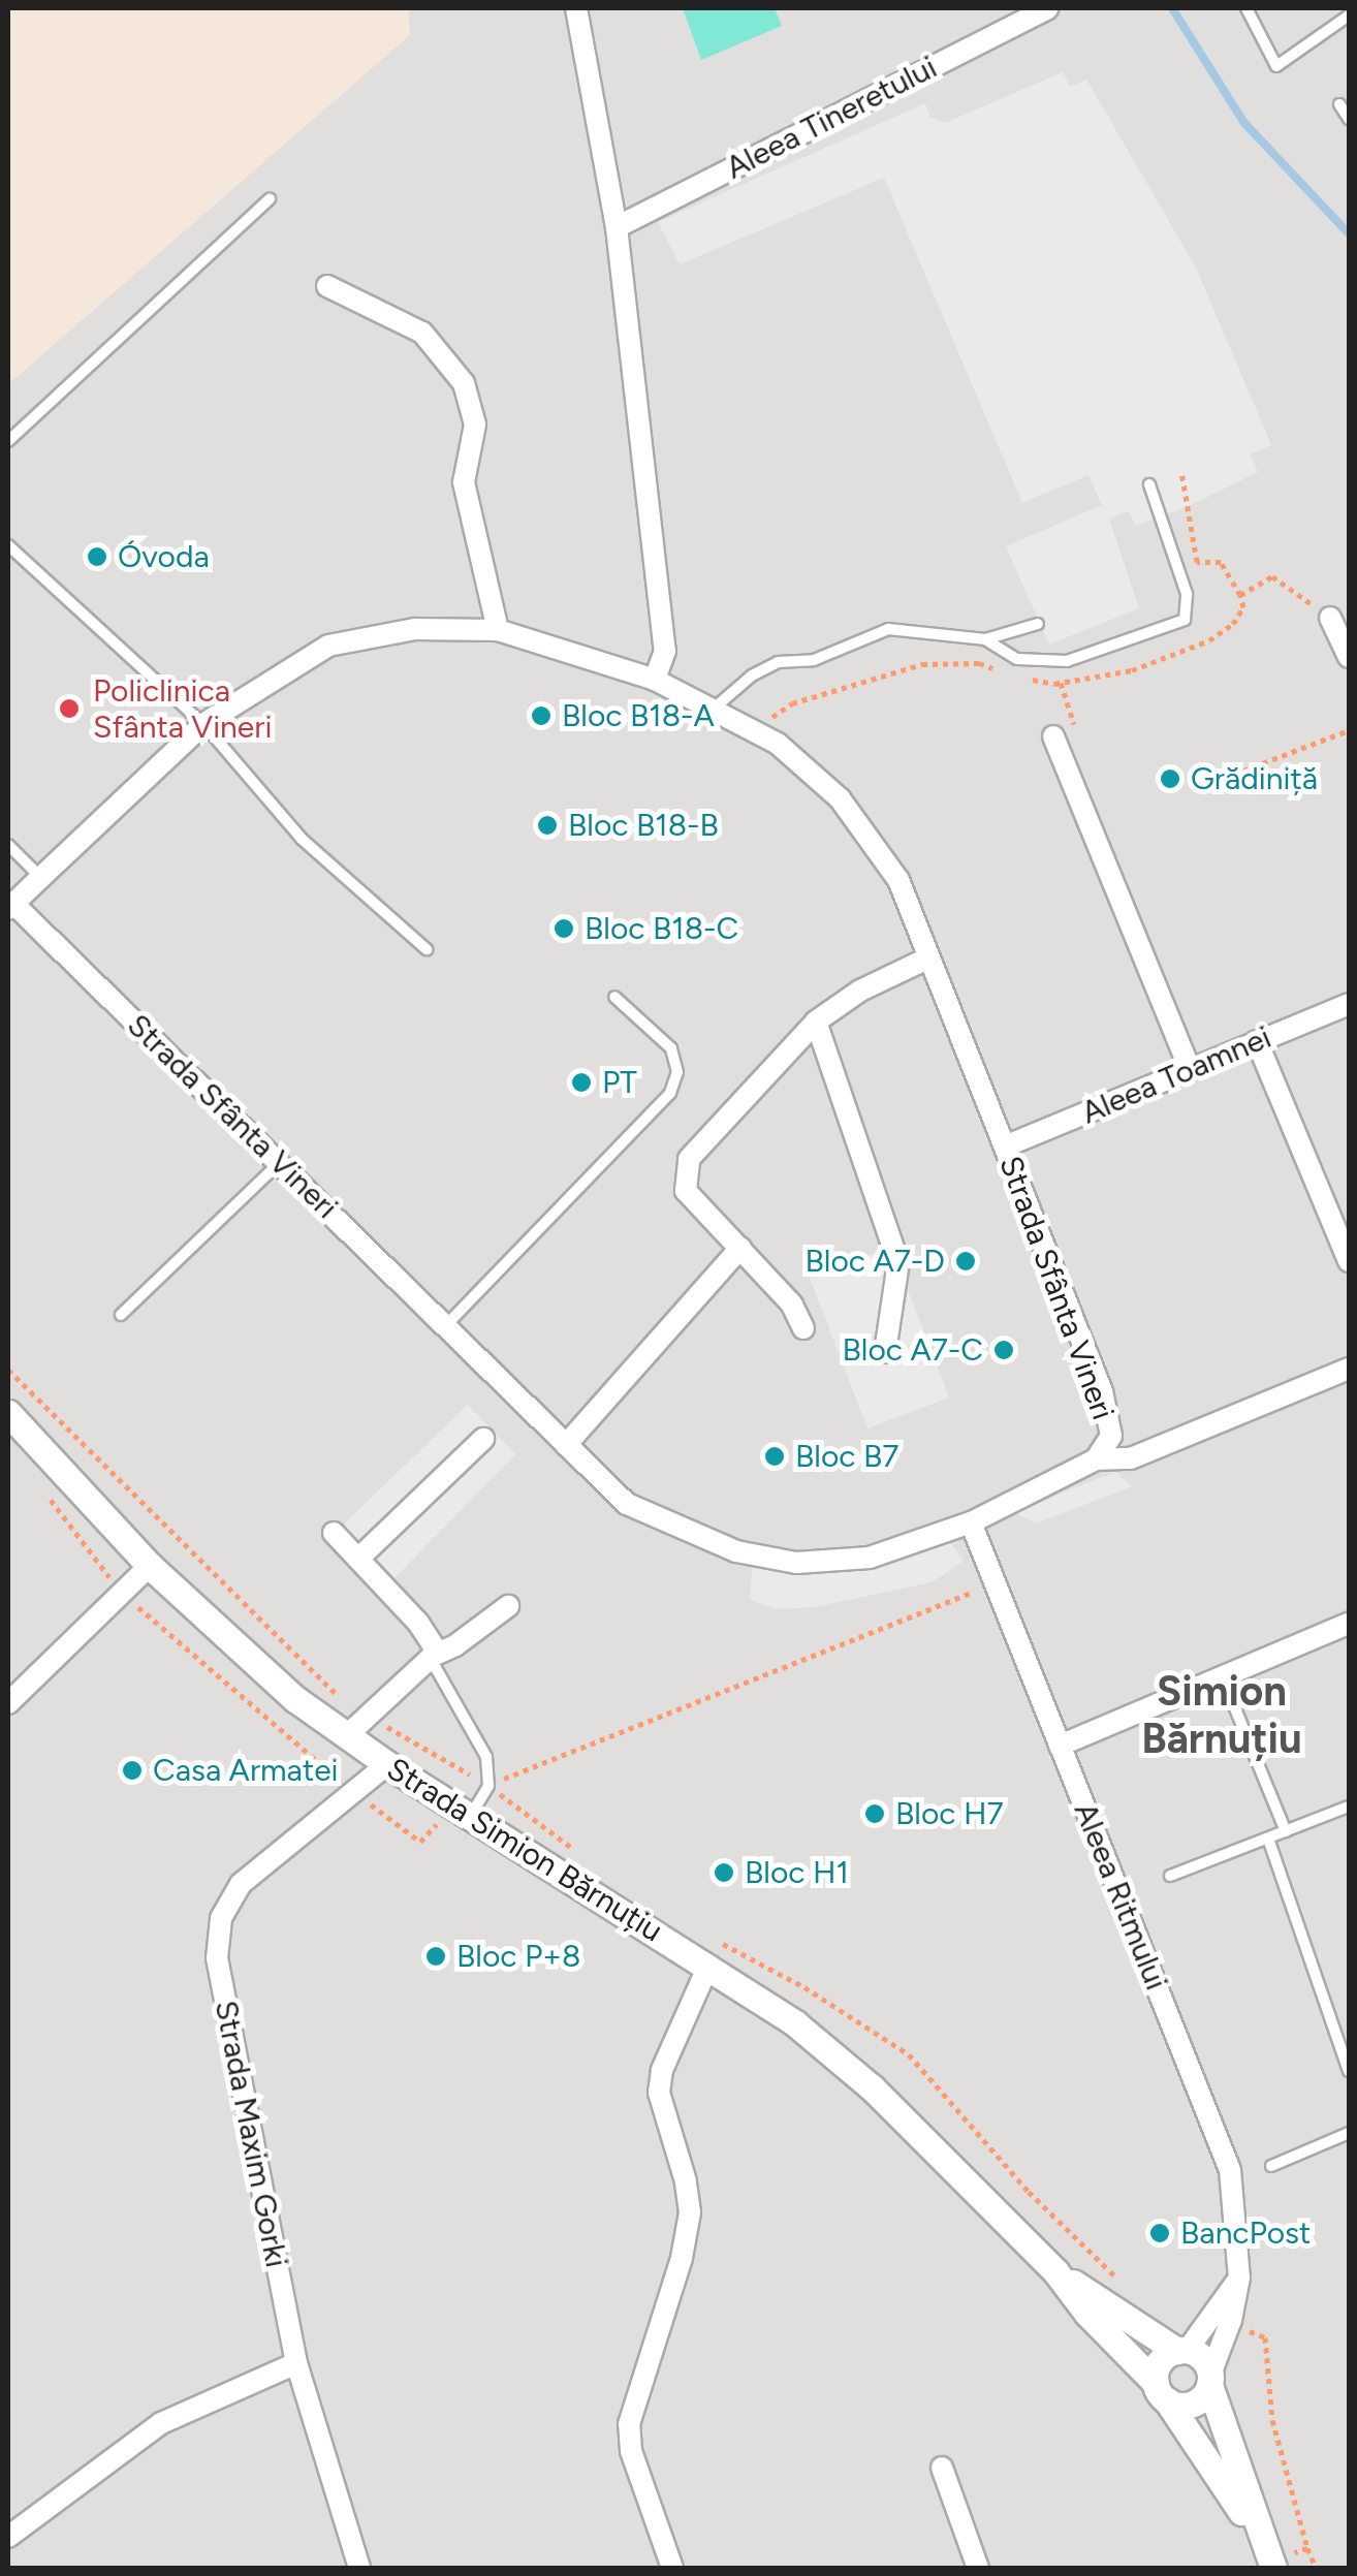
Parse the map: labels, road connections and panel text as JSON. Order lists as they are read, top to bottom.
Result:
{
  "streets": {
    "street": [
      "Aleea Tineretului",
      "Aleea Toamnei",
      "Strada Sfânta Vineri",
      "Strada Simion Bărnuțiu",
      "Aleea Ritmului",
      "Strada Maxim Gorki"
    ]
  },
  "crossings": [
    ["Aleea Toamnei", "Strada Sfânta Vineri"],
    ["Strada Sfânta Vineri", "Aleea Ritmului"],
    ["Strada Simion Bărnuțiu", "Aleea Ritmului"],
    ["Strada Simion Bărnuțiu", "Strada Maxim Gorki"]
  ],
  "districts": ["Simion Bărnuțiu"],
  "places": [
    "Óvoda",
    "Policlinica Sfânta Vineri",
    "Bloc B18-A",
    "Grădiniță",
    "Bloc B18-B",
    "Bloc B18-C",
    "PT",
    "Bloc A7-D",
    "Bloc A7-C",
    "Bloc B7",
    "Casa Armatei",
    "Bloc H7",
    "Bloc H1",
    "Bloc P+8",
    "BancPost"
  ]
}
